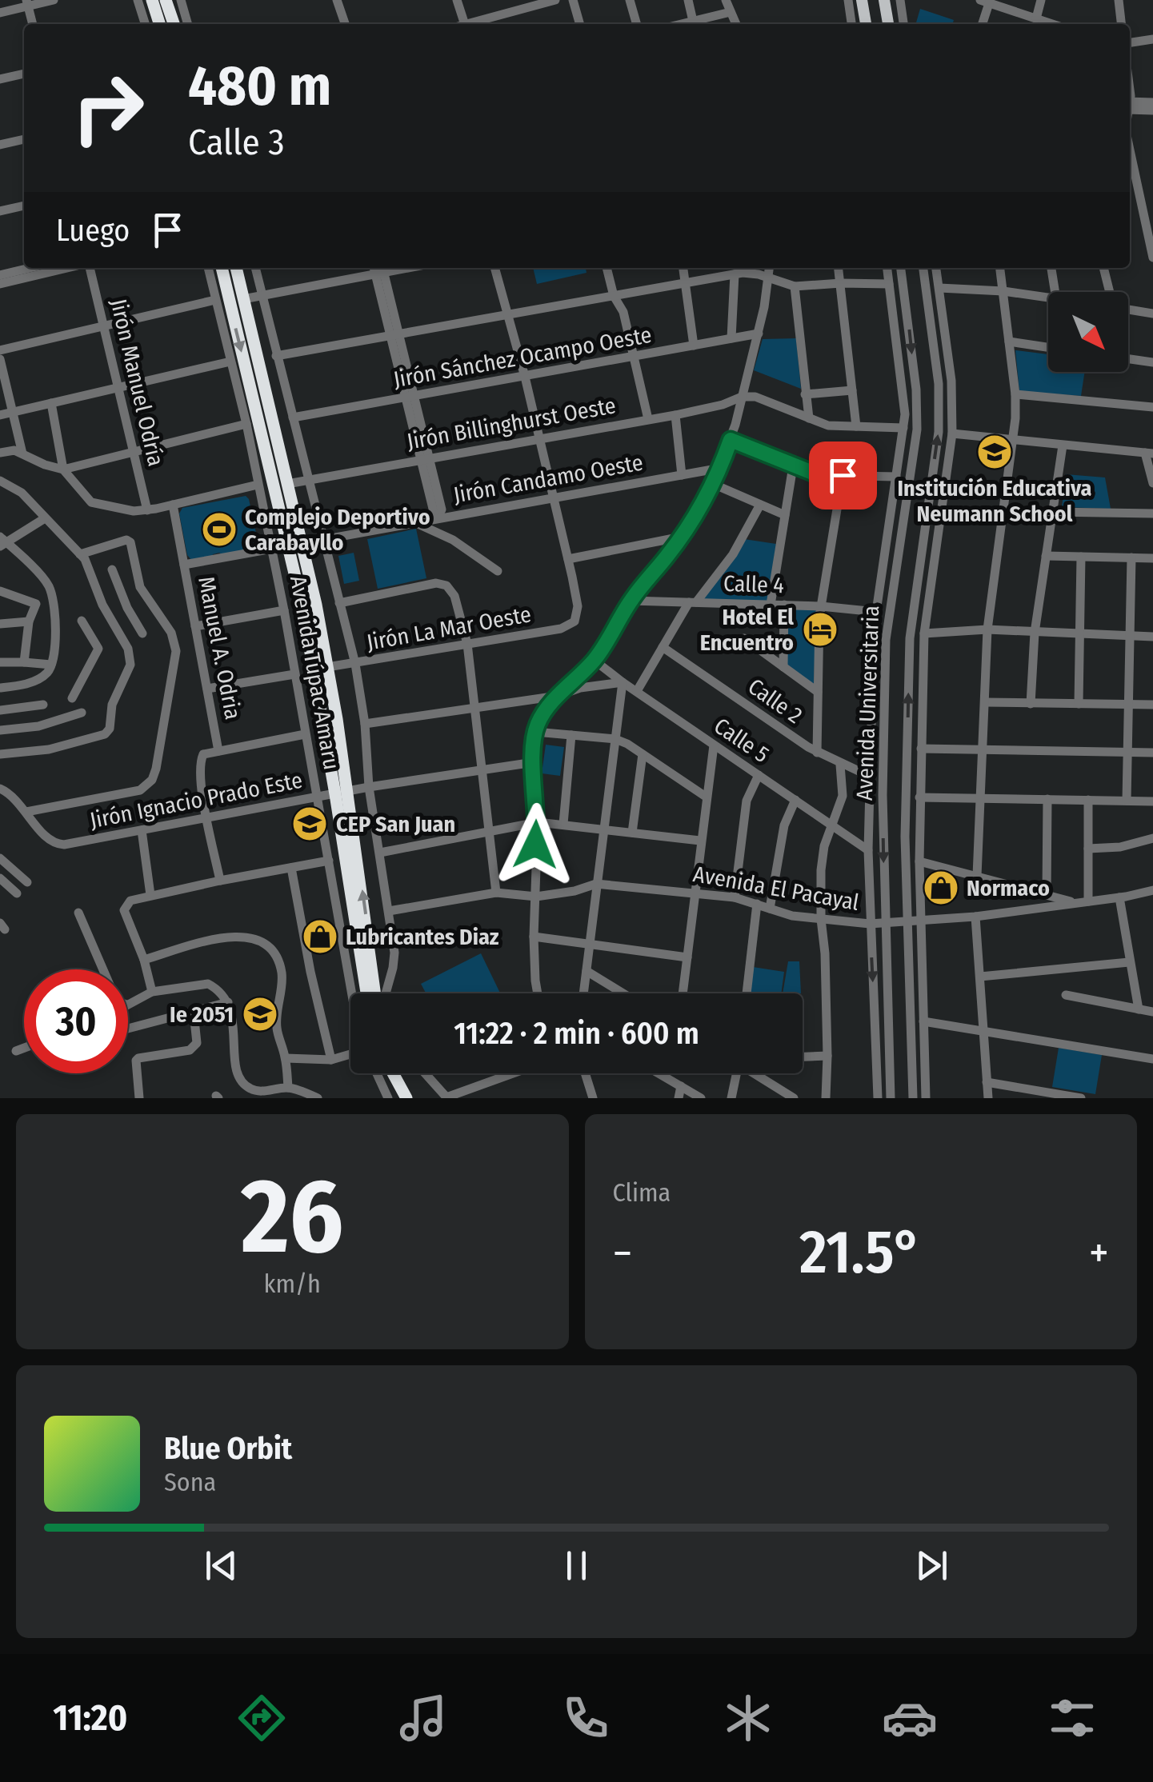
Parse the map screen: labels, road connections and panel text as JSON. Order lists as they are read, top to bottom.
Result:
{
  "streets": {
    "highway": ["Avenida Túpac Amaru"],
    "street": [
      "Jirón Sánchez Ocampo Oeste",
      "Jirón Manuel Odría",
      "Jirón Billinghurst Oeste",
      "Jirón Candamo Oeste",
      "Calle 4",
      "Jirón La Mar Oeste",
      "Manuel A. Odria",
      "Calle 2",
      "Avenida Universitaria",
      "Calle 5",
      "Jirón Ignacio Prado Este",
      "Avenida El Pacayal"
    ]
  },
  "crossings": [
    ["Jirón Billinghurst Oeste", "Avenida Túpac Amaru"],
    ["Jirón Candamo Oeste", "Manuel A. Odria"],
    ["Jirón Candamo Oeste", "Avenida Túpac Amaru"],
    ["Calle 4", "Avenida Universitaria"],
    ["Jirón La Mar Oeste", "Avenida Túpac Amaru"],
    ["Avenida Túpac Amaru", "Jirón Ignacio Prado Este"],
    ["Avenida Universitaria", "Avenida El Pacayal"]
  ],
  "places": {
    "school or university": ["Institución Educativa Neumann School", "CEP San Juan", "Ie 2051"],
    "sports": ["Complejo Deportivo Carabayllo"],
    "hotel": ["Hotel El Encuentro"],
    "shop": ["Normaco", "Lubricantes Diaz"]
  },
  "north": "bottom right",
  "page": {
    "turn": ["480 m", "Calle 3"],
    "then": "Luego",
    "limit": "30",
    "trip": "11:22 · 2 min · 600 m",
    "tile": [
      ["26", "km/h"],
      "Clima"
    ],
    "heat": ["−", "21.5°", "+"],
    "song": ["Blue Orbit", "Sona"],
    "tabs": "11:20"
  }
}
